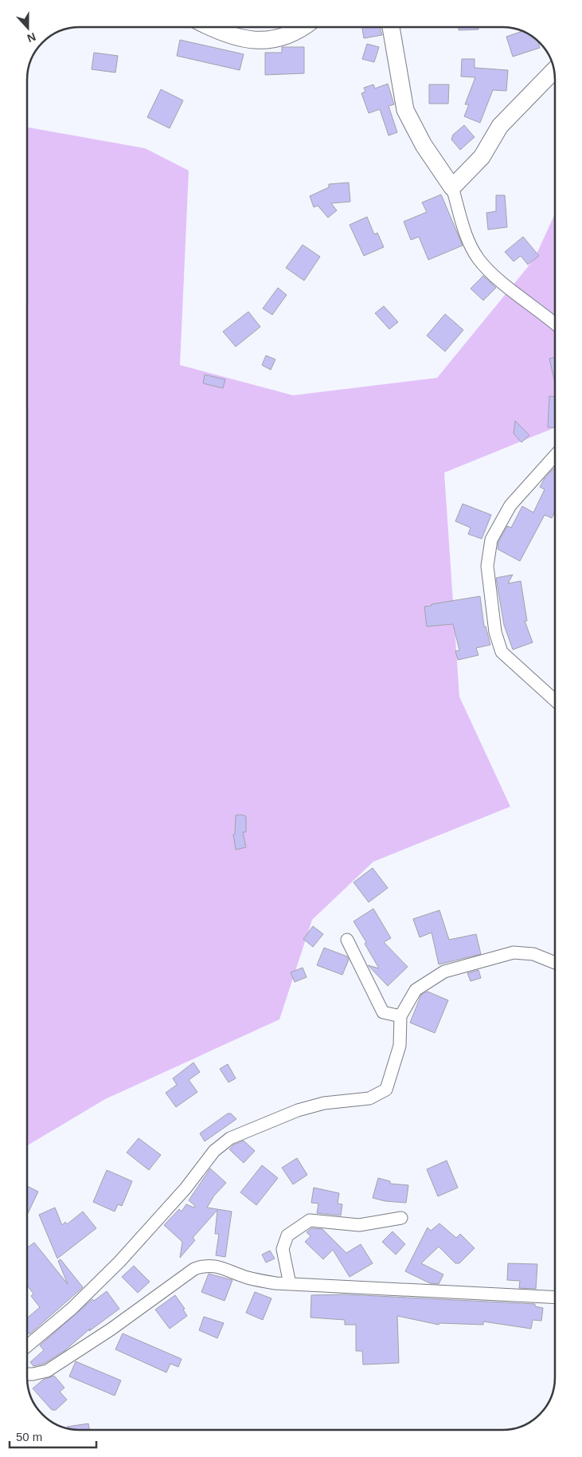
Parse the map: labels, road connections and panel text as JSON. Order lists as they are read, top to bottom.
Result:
{
  "scale_bar": "50 m",
  "north": "bottom"
}
